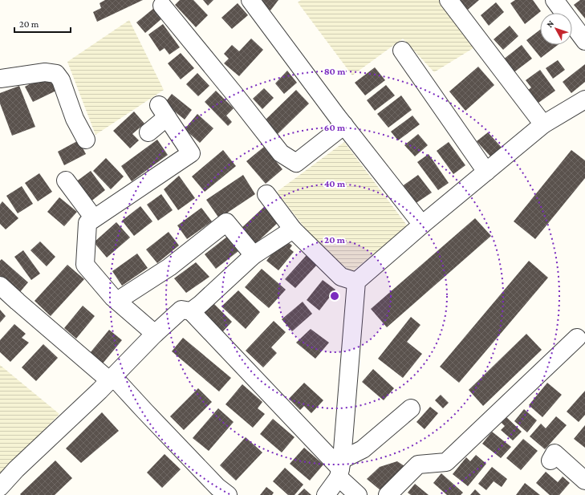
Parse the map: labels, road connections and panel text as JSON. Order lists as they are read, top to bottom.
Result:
{
  "scale_bar": "20 m",
  "north": "top left",
  "rings": [
    "80 m",
    "60 m",
    "40 m",
    "20 m"
  ]
}
